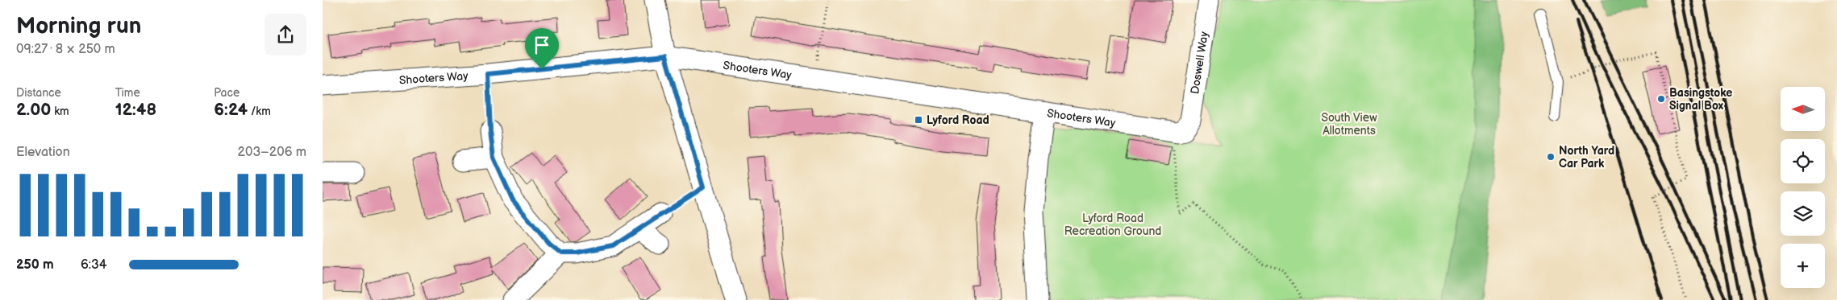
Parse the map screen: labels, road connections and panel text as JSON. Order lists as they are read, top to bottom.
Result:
{
  "streets": {
    "street": ["Doswell Way", "Shooters Way"]
  },
  "crossings": [
    ["Doswell Way", "Shooters Way"]
  ],
  "parks": ["South View Allotments", "Lyford Road Recreation Ground"],
  "places": {
    "other": ["Basingstoke Signal Box", "North Yard Car Park"],
    "transit": ["Lyford Road"]
  },
  "north": "left",
  "page": {
    "heading": ["Morning run", "09:27 · 8 × 250 m"],
    "stats": [
      ["Distance", "2.00 km"],
      ["Time", "12:48"],
      ["Pace", "6:24 /km"]
    ],
    "map_buttons": "+",
    "chart": ["Elevation", "203–206 m"],
    "list": [
      {
        "name": "250 m",
        "note": "6:34"
      }
    ]
  }
}
